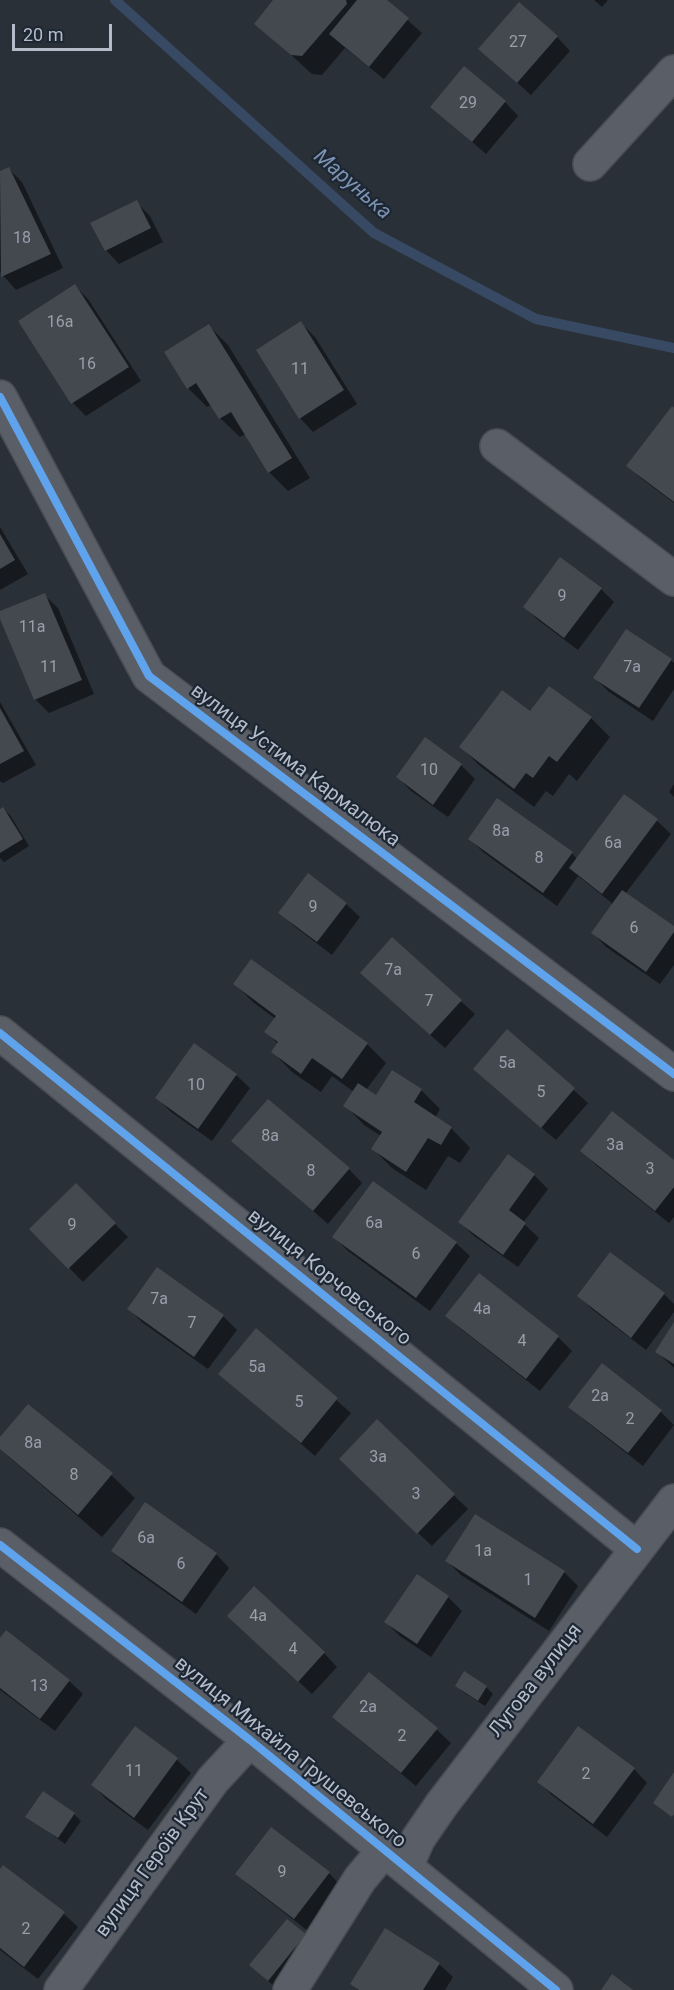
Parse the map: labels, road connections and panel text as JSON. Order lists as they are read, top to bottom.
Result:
{
  "streets": {
    "street": [
      "вулиця Устима Кармалюка",
      "вулиця Корчовського",
      "Лугова вулиця",
      "вулиця Михайла Грушевського",
      "вулиця Героїв Крут"
    ]
  },
  "crossings": [
    ["вулиця Корчовського", "Лугова вулиця"],
    ["Лугова вулиця", "вулиця Михайла Грушевського"],
    ["вулиця Михайла Грушевського", "вулиця Героїв Крут"]
  ],
  "water": ["Марунька"],
  "house_numbers": [
    "27",
    "29",
    "18",
    "16а",
    "16",
    "11",
    "9",
    "11а",
    "11",
    "7а",
    "10",
    "8а",
    "6а",
    "8",
    "9",
    "6",
    "7а",
    "7",
    "5а",
    "10",
    "5",
    "8а",
    "3а",
    "3",
    "8",
    "6а",
    "9",
    "6",
    "7а",
    "4а",
    "7",
    "4",
    "5а",
    "2а",
    "5",
    "2",
    "8а",
    "3а",
    "8",
    "3",
    "6а",
    "1а",
    "6",
    "1",
    "4а",
    "4",
    "13",
    "2а",
    "2",
    "11",
    "2",
    "9",
    "2"
  ],
  "scale_bar": "20 m"
}
